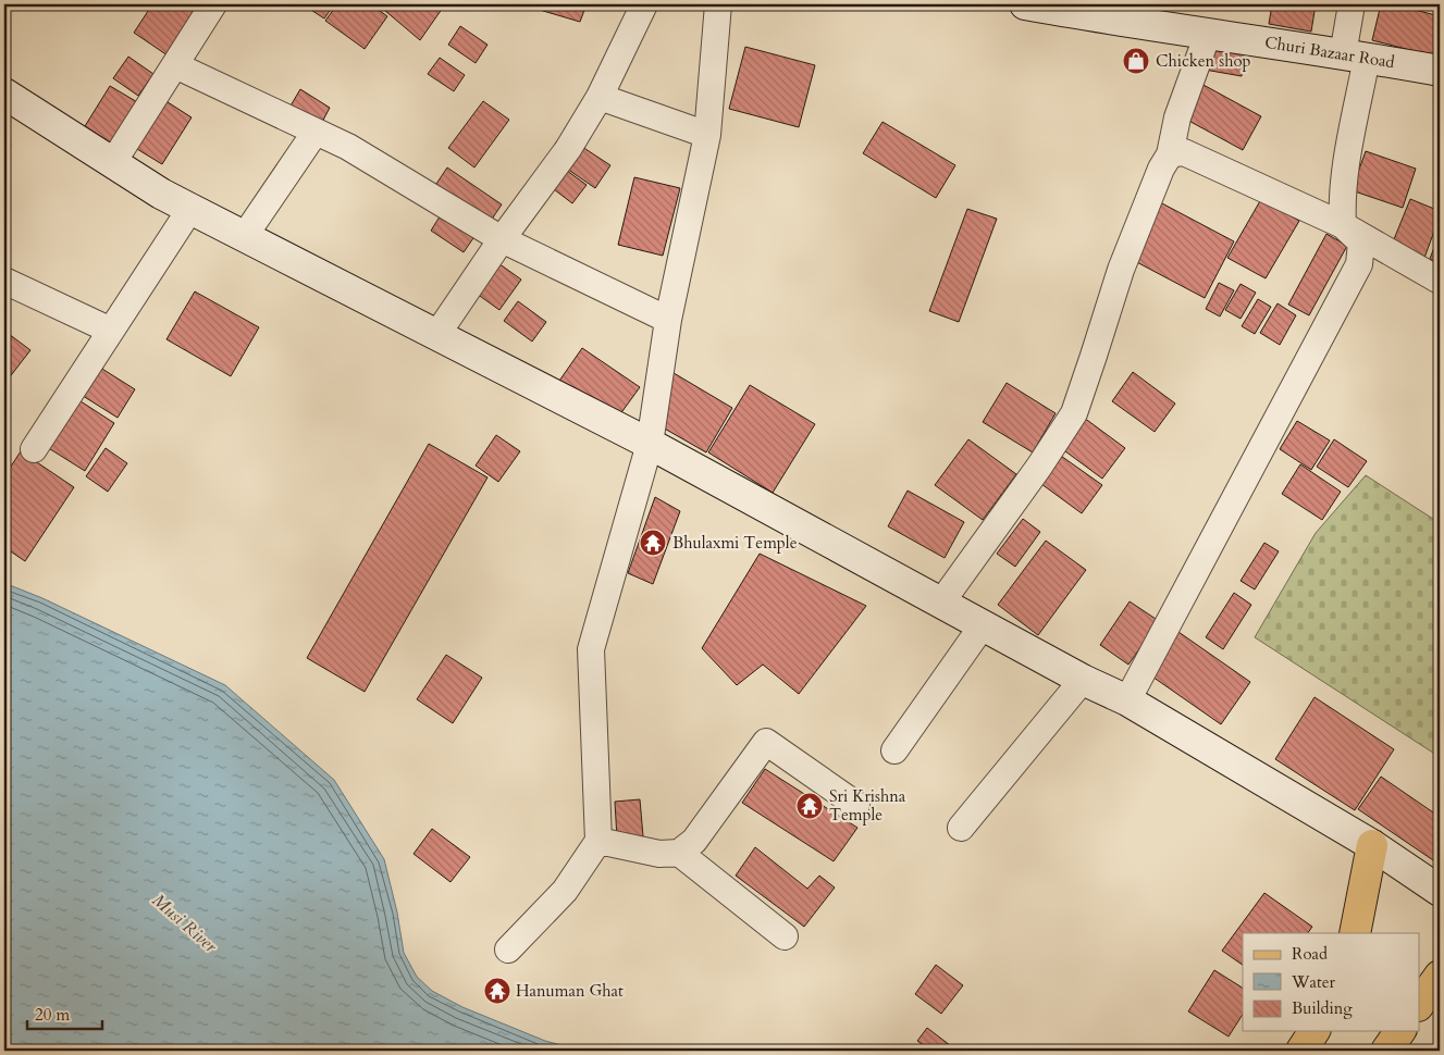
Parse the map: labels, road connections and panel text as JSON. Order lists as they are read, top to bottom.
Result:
{
  "streets": {
    "main road": ["Churi Bazaar Road"]
  },
  "water": ["Musi River"],
  "places": {
    "shop": ["Chicken shop"],
    "temple": ["Bhulaxmi Temple", "Sri Krishna Temple", "Hanuman Ghat"]
  },
  "legend": ["Road", "Water", "Building"],
  "scale_bar": "20 m"
}
